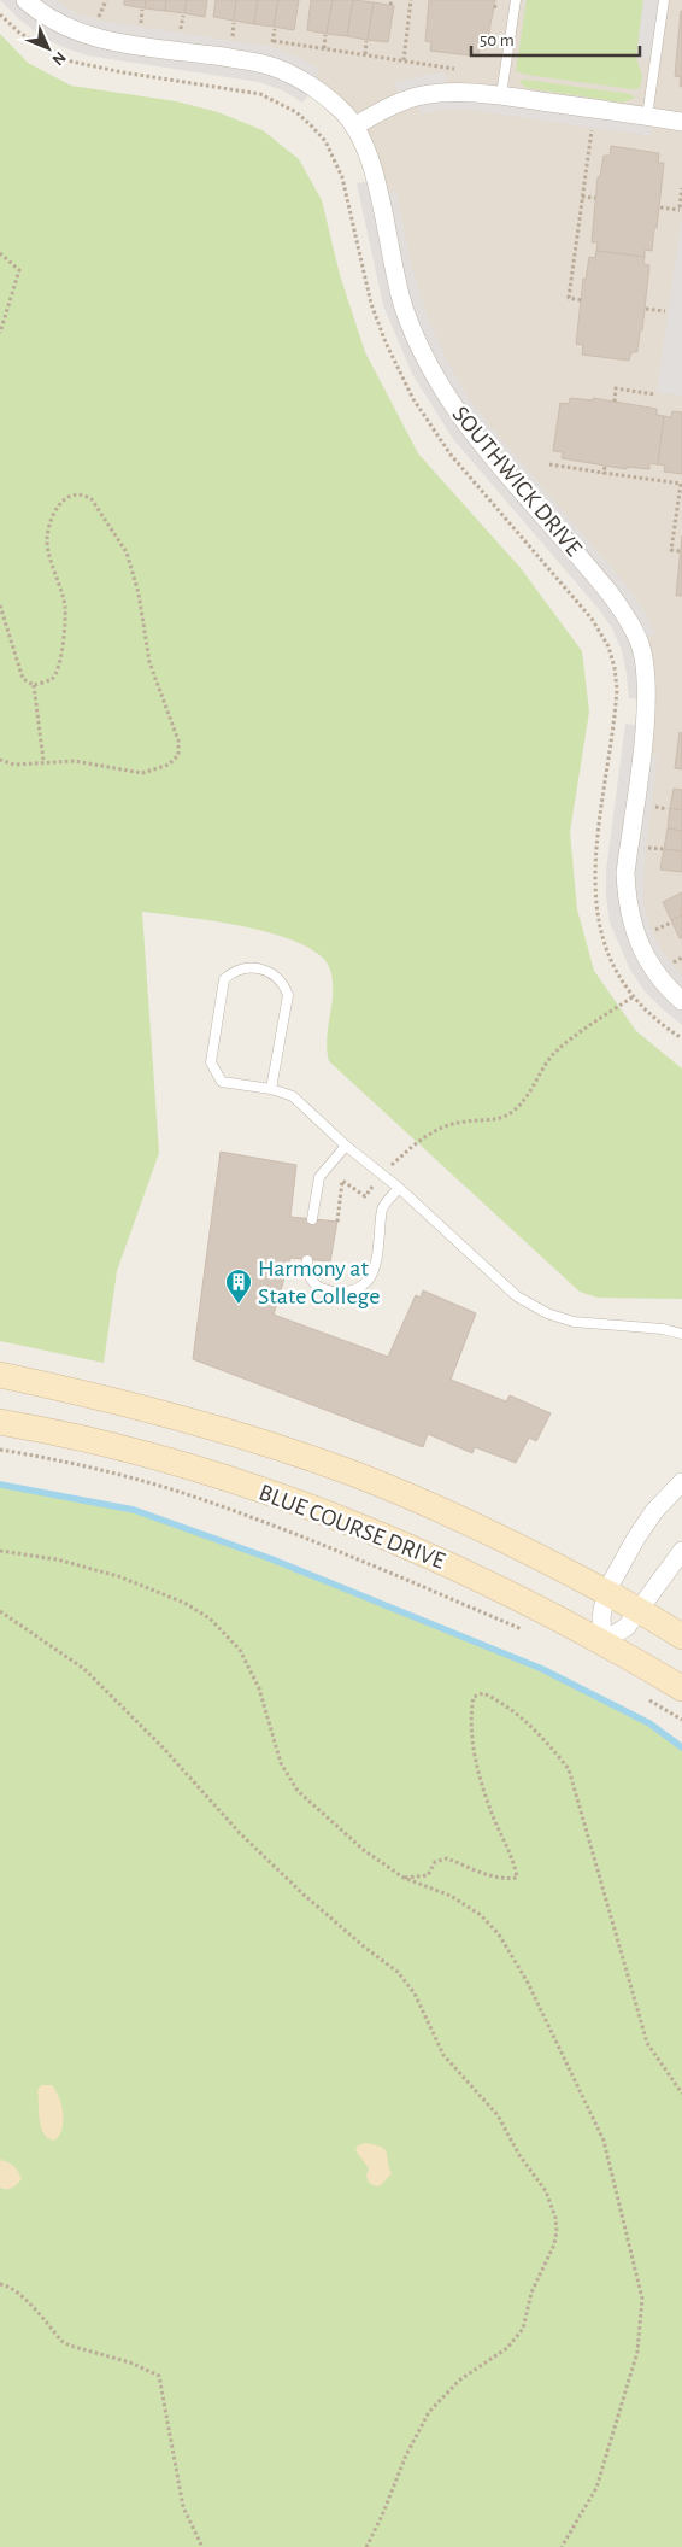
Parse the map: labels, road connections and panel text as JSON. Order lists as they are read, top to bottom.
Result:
{
  "streets": {
    "main road": ["BLUE COURSE DRIVE"],
    "street": ["SOUTHWICK DRIVE"]
  },
  "places": {
    "building": ["Harmony at State College"]
  },
  "scale_bar": "50 m",
  "north": "bottom right"
}
